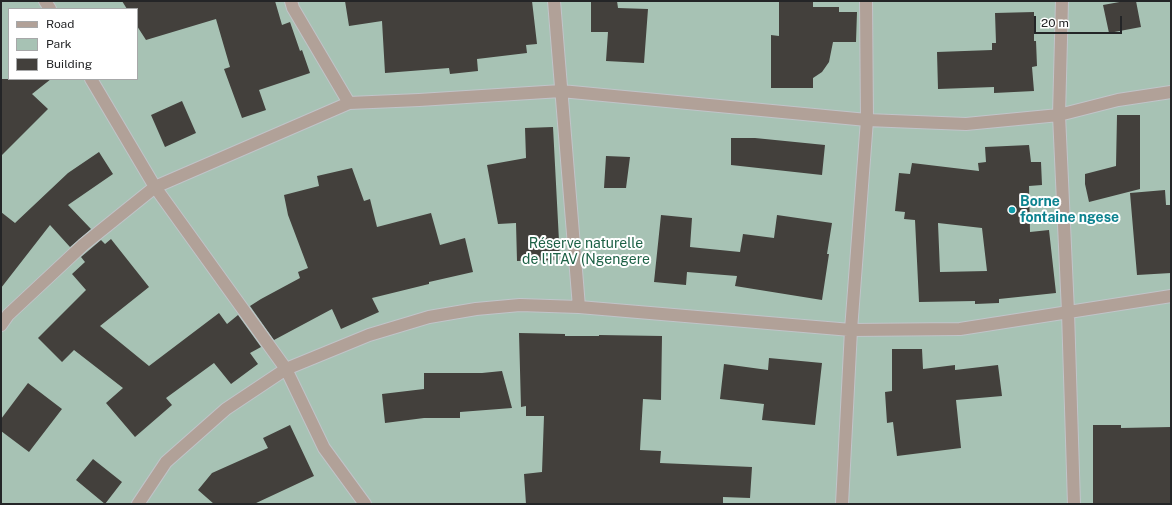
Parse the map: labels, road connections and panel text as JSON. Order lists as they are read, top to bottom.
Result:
{
  "parks": ["Réserve naturelle de l'ITAV (Ngengere"],
  "places": ["Borne fontaine ngese"],
  "legend": ["Road", "Park", "Building"],
  "scale_bar": "20 m"
}
